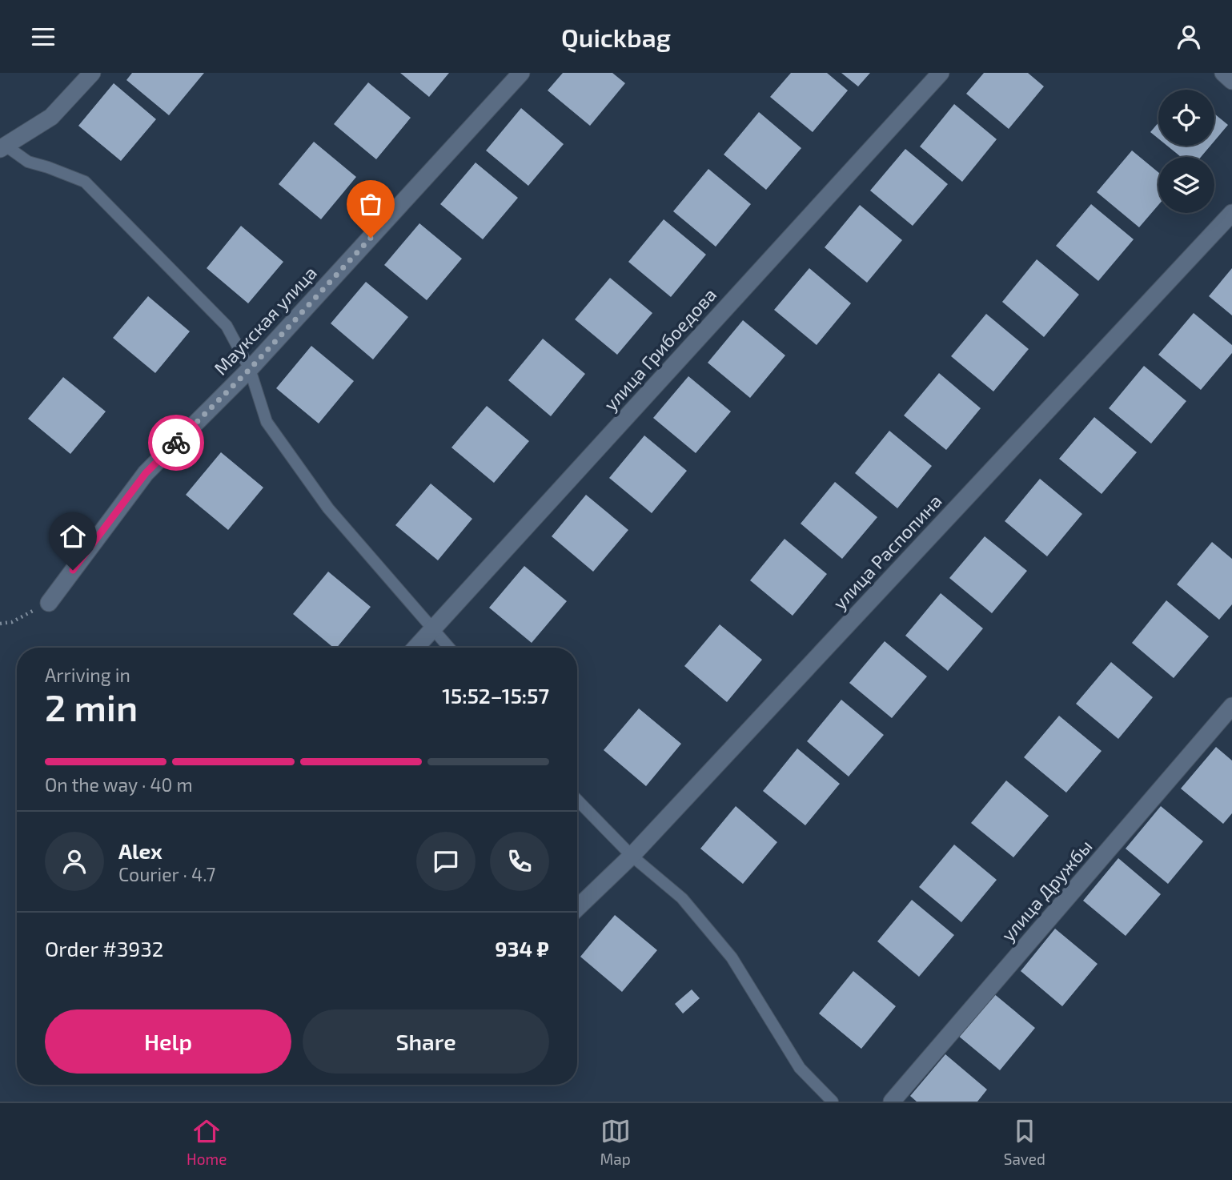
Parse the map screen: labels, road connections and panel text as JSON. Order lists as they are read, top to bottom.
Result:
{
  "streets": {
    "street": [
      "Маукская улица",
      "улица Грибоедова",
      "улица Распопина",
      "улица Дружбы"
    ]
  },
  "page": {
    "header": "Quickbag",
    "heading": ["2 min", "Arriving in", "15:52–15:57"],
    "panel": [
      "Alex",
      "Courier · 4.7",
      "Order #3932",
      "934 ₽"
    ],
    "bar": "On the way · 40 m",
    "buttons": ["Help", "Share"],
    "tabs": ["Home", "Map", "Saved"]
  }
}
